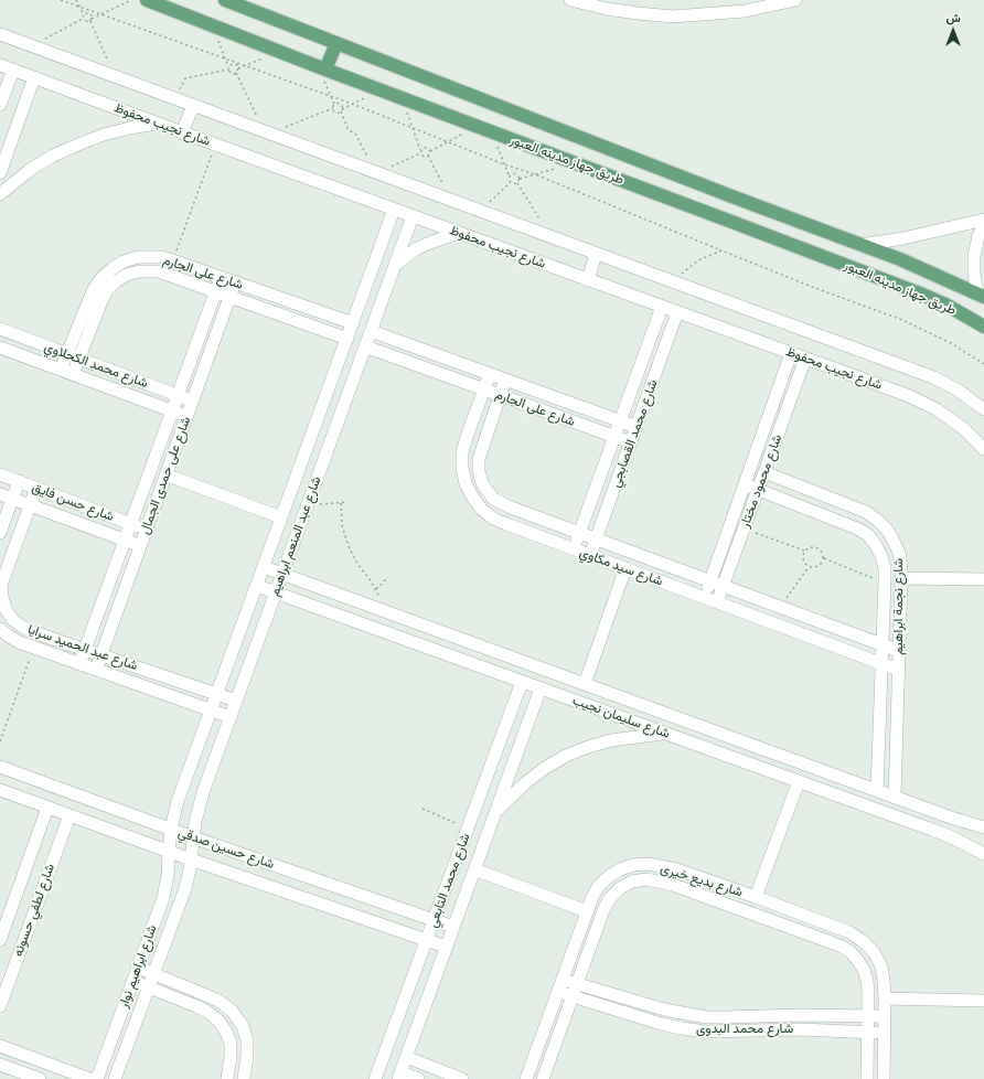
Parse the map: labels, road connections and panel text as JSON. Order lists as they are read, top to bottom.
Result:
{
  "streets": {
    "main road": ["طريق جهاز مدينه العبور"],
    "street": [
      "شارع نجيب محفوظ",
      "شارع على الجارم",
      "شارع محمد الكحلاوي",
      "شارع محمد القصابجي",
      "شارع على حمدى الجمال",
      "شارع محمود مختار",
      "شارع حسن فايق",
      "شارع عبد المنعم ابراهيم",
      "شارع سيد مكاوي",
      "شارع نجمة ابراهيم",
      "شارع عبد الحميد سرايا",
      "شارع سليمان نجيب",
      "شارع حسين صدقي",
      "شارع محمد التابعي",
      "شارع بديع خيرى",
      "شارع لطفي حسونه",
      "شارع ابراهيم نوار",
      "شارع محمد البدوى"
    ]
  },
  "crossings": [
    ["شارع نجيب محفوظ", "شارع محمد القصابجي"],
    ["شارع نجيب محفوظ", "شارع محمود مختار"],
    ["شارع نجيب محفوظ", "شارع عبد المنعم ابراهيم"],
    ["شارع على الجارم", "شارع محمد الكحلاوي"],
    ["شارع على الجارم", "شارع محمد القصابجي"],
    ["شارع على الجارم", "شارع على حمدى الجمال"],
    ["شارع على الجارم", "شارع عبد المنعم ابراهيم"],
    ["شارع على الجارم", "شارع سيد مكاوي"],
    ["شارع محمد الكحلاوي", "شارع على حمدى الجمال"],
    ["شارع محمد القصابجي", "شارع سيد مكاوي"],
    ["شارع على حمدى الجمال", "شارع حسن فايق"],
    ["شارع على حمدى الجمال", "شارع عبد الحميد سرايا"],
    ["شارع محمود مختار", "شارع سيد مكاوي"],
    ["شارع محمود مختار", "شارع نجمة ابراهيم"],
    ["شارع حسن فايق", "شارع عبد الحميد سرايا"],
    ["شارع عبد المنعم ابراهيم", "شارع عبد الحميد سرايا"],
    ["شارع عبد المنعم ابراهيم", "شارع سليمان نجيب"],
    ["شارع عبد المنعم ابراهيم", "شارع حسين صدقي"],
    ["شارع عبد المنعم ابراهيم", "شارع ابراهيم نوار"],
    ["شارع سيد مكاوي", "شارع نجمة ابراهيم"],
    ["شارع نجمة ابراهيم", "شارع سليمان نجيب"],
    ["شارع سليمان نجيب", "شارع محمد التابعي"],
    ["شارع حسين صدقي", "شارع محمد التابعي"],
    ["شارع حسين صدقي", "شارع لطفي حسونه"],
    ["شارع حسين صدقي", "شارع ابراهيم نوار"],
    ["شارع بديع خيرى", "شارع محمد البدوى"]
  ],
  "north": "top"
}
